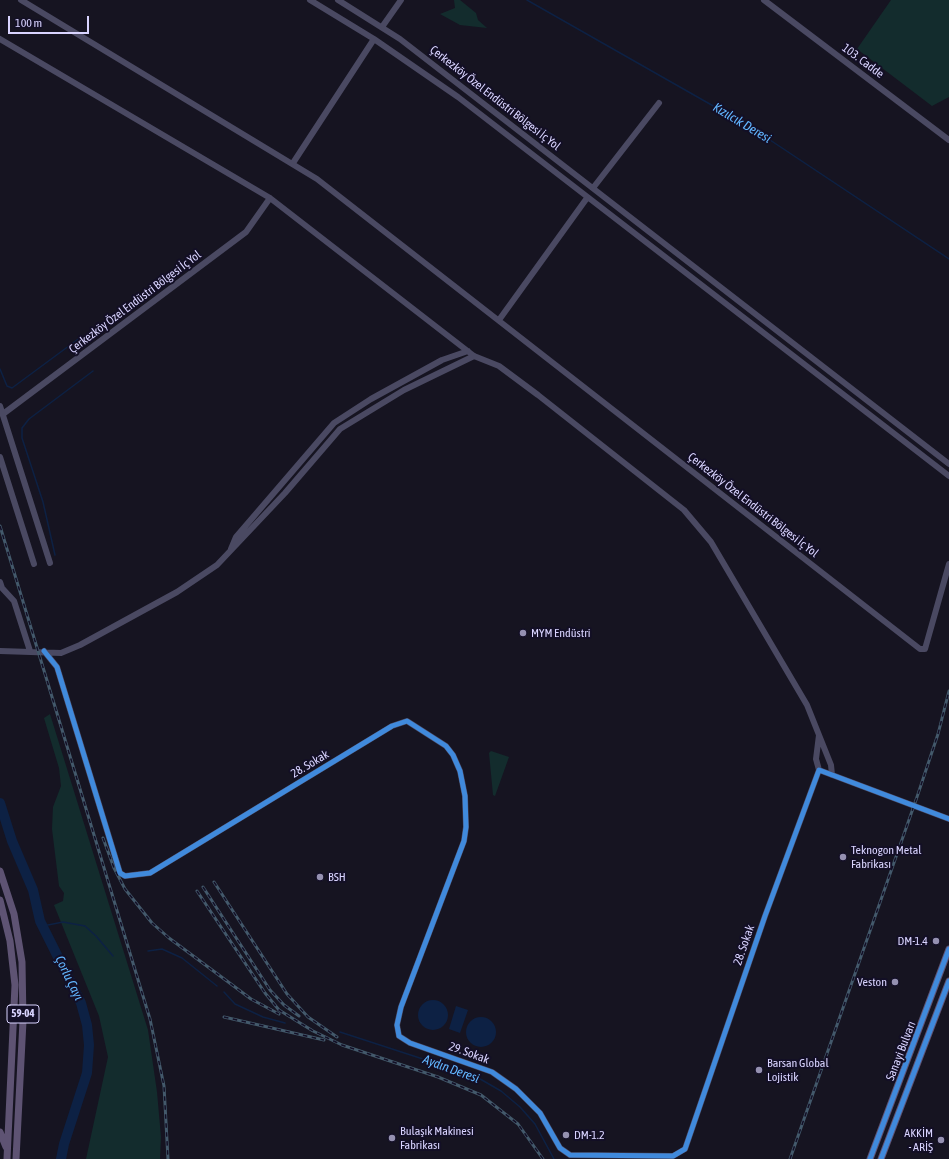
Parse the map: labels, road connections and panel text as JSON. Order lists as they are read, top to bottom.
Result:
{
  "streets": {
    "main road": ["59-04", "Sanayi Bulvarı"],
    "street": [
      "103. Cadde",
      "Çerkezköy Özel Endüstri Bölgesi İç Yol",
      "28. Sokak",
      "29. Sokak"
    ]
  },
  "crossings": [
    ["28. Sokak", "29. Sokak"]
  ],
  "water": ["Kızılcık Deresi", "Çorlu Çayı", "Aydın Deresi"],
  "places": [
    "MYM Endüstri",
    "Teknogon Metal Fabrikası",
    "BSH",
    "DM-1.4",
    "Veston",
    "Barsan Global Lojistik",
    "DM-1.2",
    "Bulaşık Makinesi Fabrikası",
    "AKKİM - ARİŞ"
  ],
  "scale_bar": "100 m"
}
